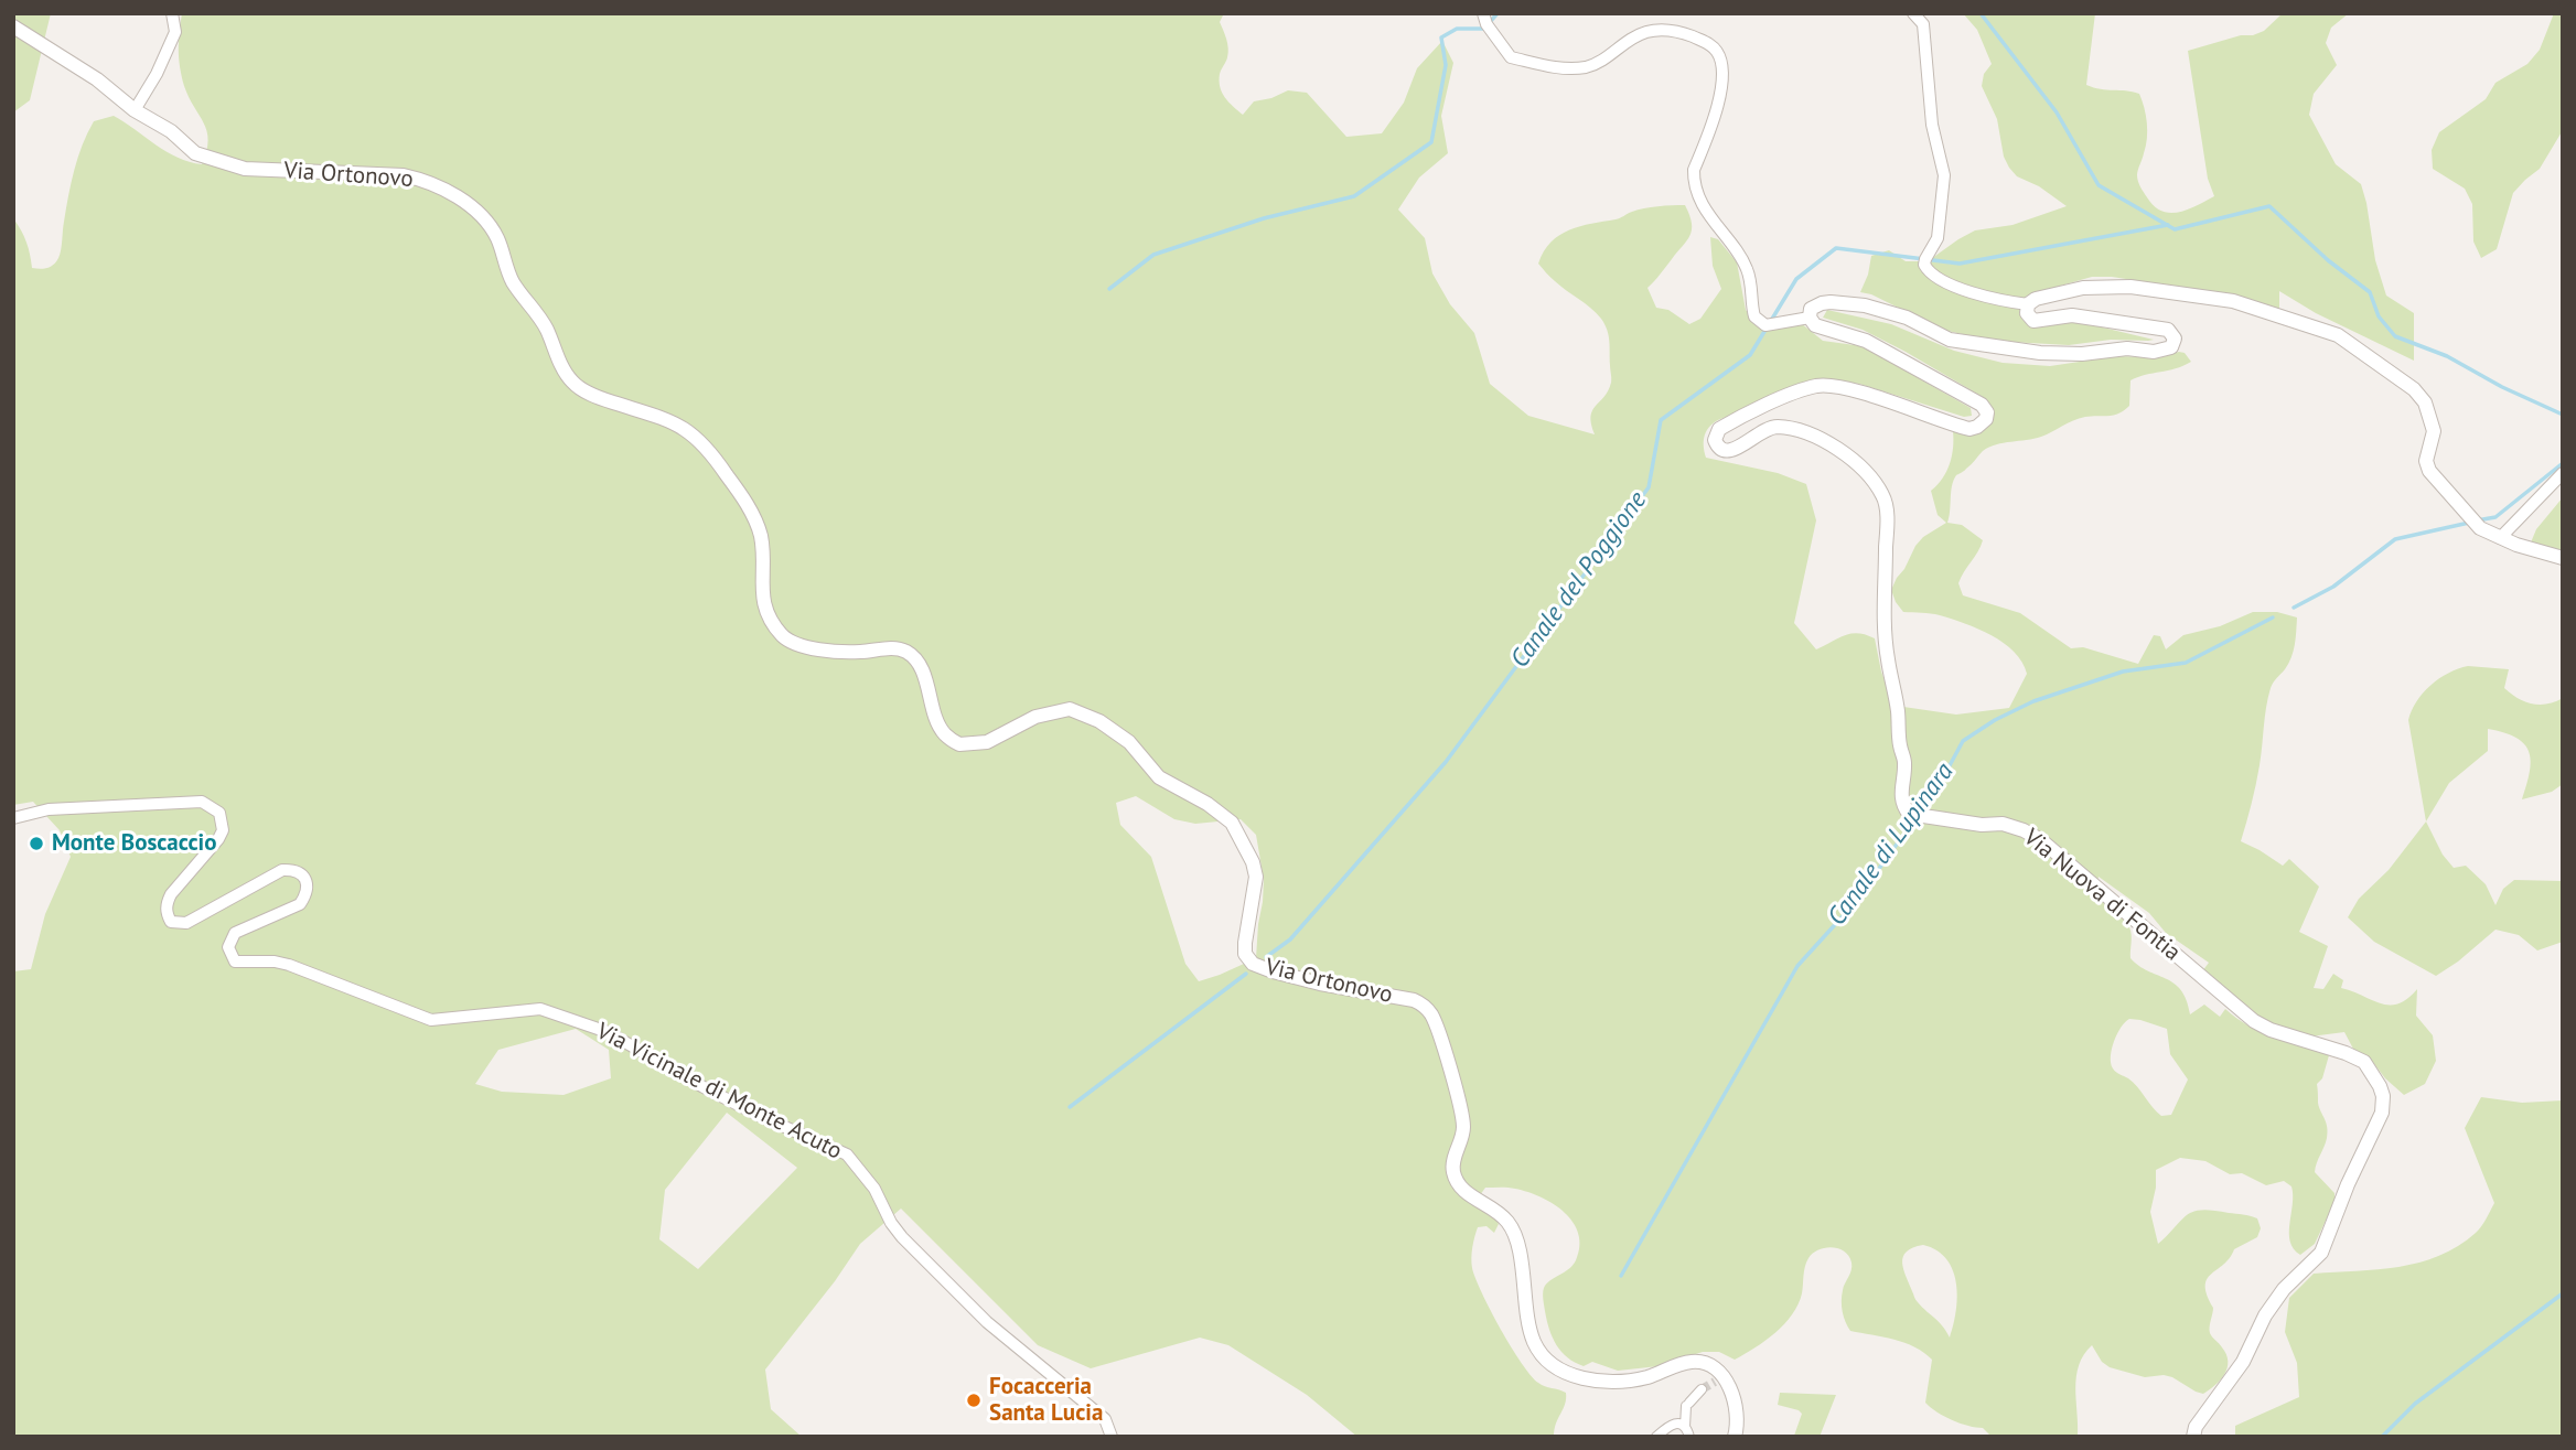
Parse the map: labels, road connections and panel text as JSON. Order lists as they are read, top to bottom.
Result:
{
  "streets": {
    "street": ["Via Ortonovo", "Via Nuova di Fontia", "Via Vicinale di Monte Acuto"]
  },
  "water": ["Canale del Poggione", "Canale di Lupinara"],
  "places": ["Monte Boscaccio", "Focacceria Santa Lucia"]
}
